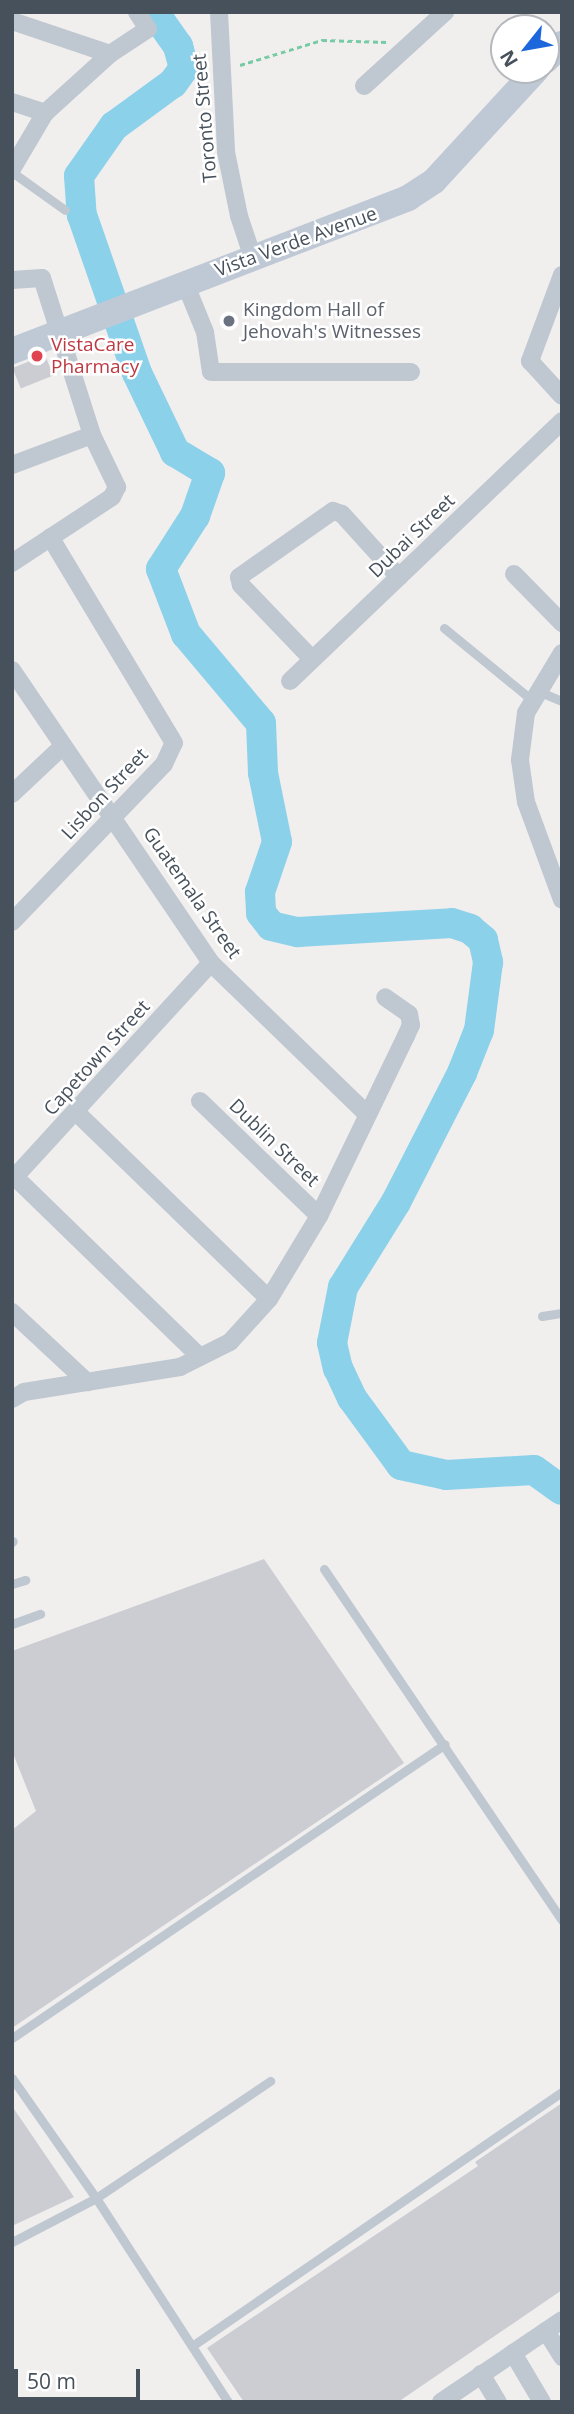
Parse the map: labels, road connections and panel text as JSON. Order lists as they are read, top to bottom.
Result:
{
  "streets": {
    "street": [
      "Toronto Street",
      "Vista Verde Avenue",
      "Dubai Street",
      "Lisbon Street",
      "Guatemala Street",
      "Capetown Street",
      "Dublin Street"
    ]
  },
  "crossings": [
    ["Toronto Street", "Vista Verde Avenue"],
    ["Lisbon Street", "Guatemala Street"],
    ["Guatemala Street", "Capetown Street"]
  ],
  "places": ["Kingdom Hall of Jehovah's Witnesses", "VistaCare Pharmacy"],
  "scale_bar": "50 m",
  "north": "bottom left"
}
